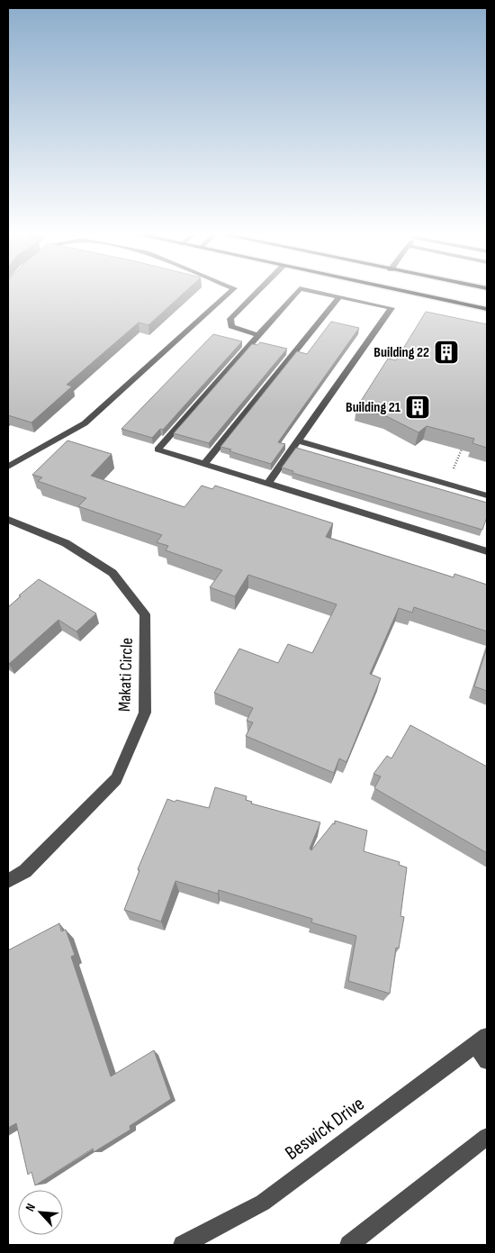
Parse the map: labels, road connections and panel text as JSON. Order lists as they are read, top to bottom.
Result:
{
  "streets": {
    "street": ["Makati Circle", "Beswick Drive"]
  },
  "places": {
    "building": ["Building 22", "Building 21"]
  },
  "north": "top left"
}
